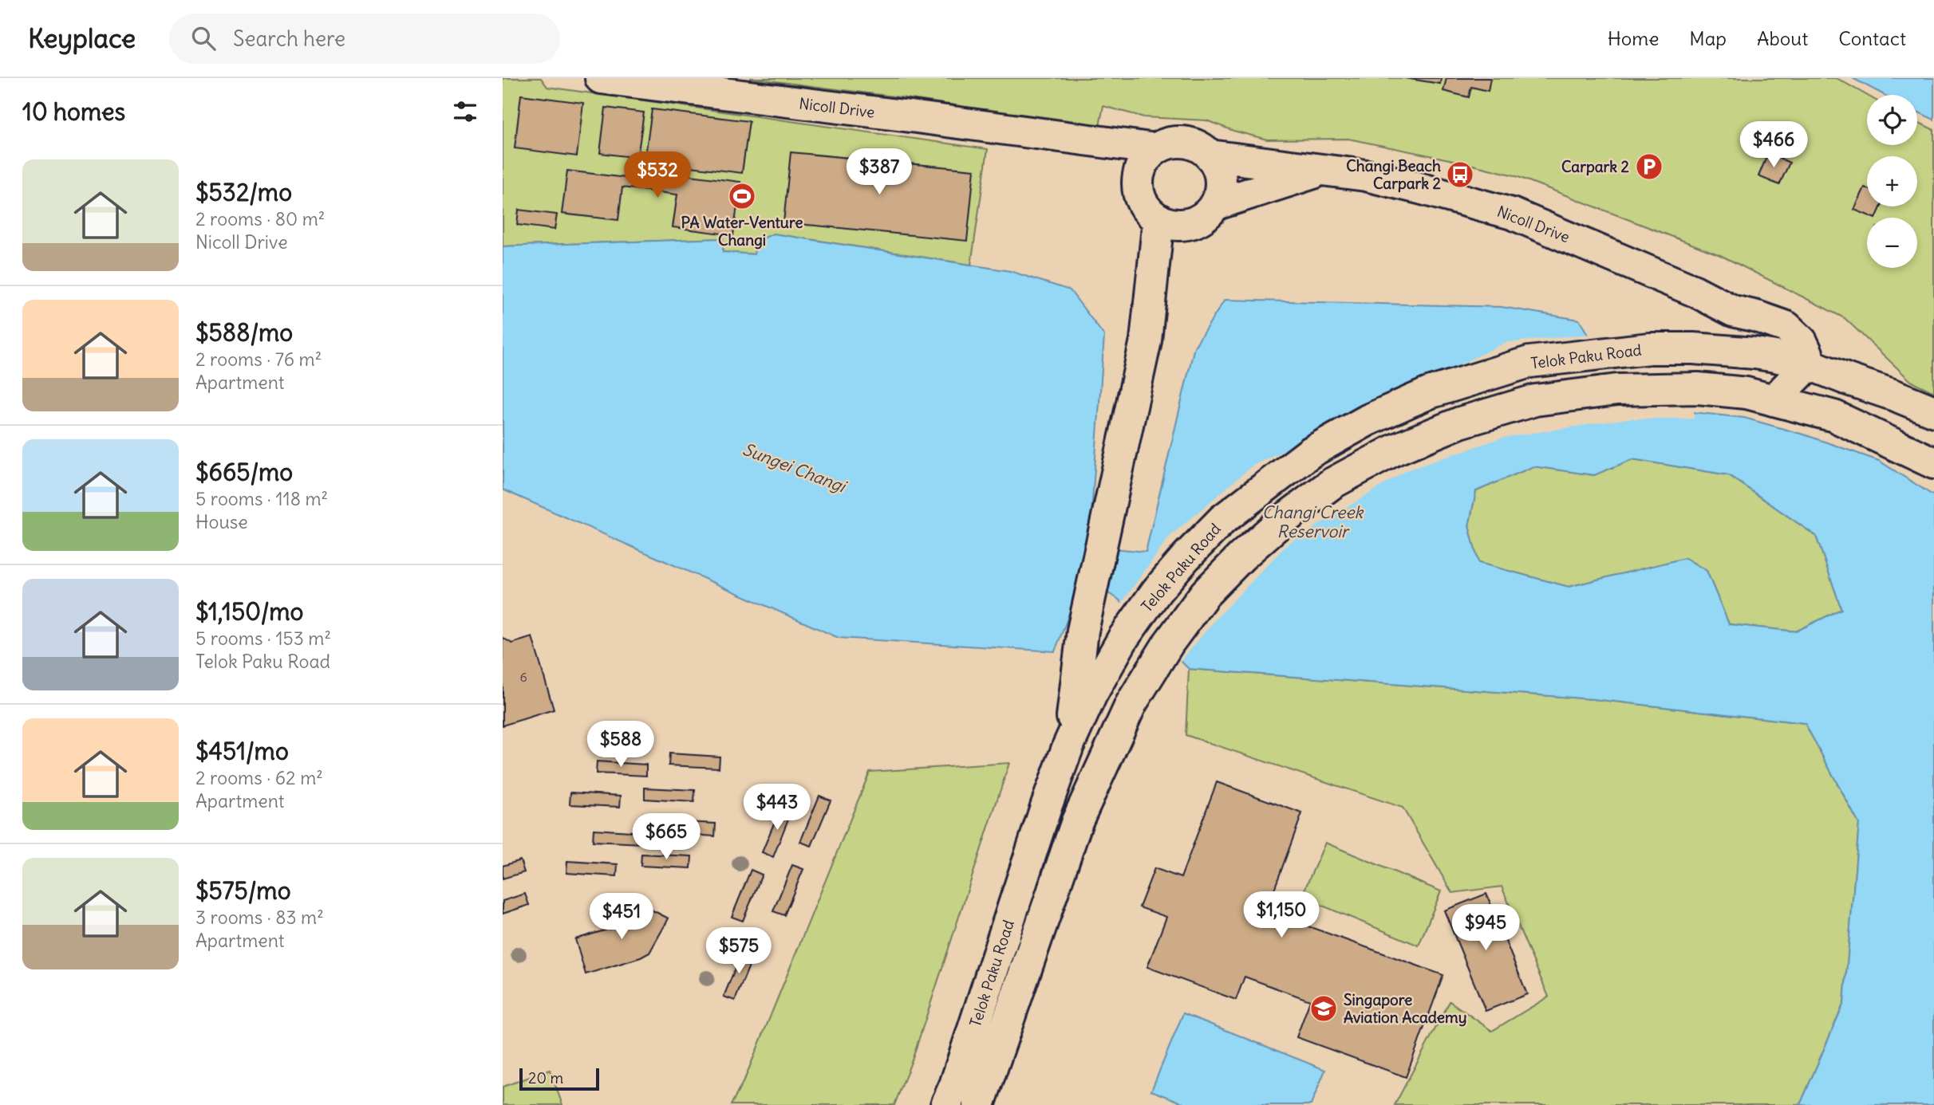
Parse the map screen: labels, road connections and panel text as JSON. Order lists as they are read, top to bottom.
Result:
{
  "streets": {
    "main road": ["Nicoll Drive", "Telok Paku Road"]
  },
  "crossings": [
    ["Nicoll Drive", "Telok Paku Road"]
  ],
  "water": ["Sungei Changi", "Changi Creek Reservoir"],
  "places": {
    "parking": ["Carpark 2"],
    "bus stop": ["Changi Beach Carpark 2"],
    "sports": ["PA Water-Venture Changi"],
    "school or university": ["Singapore Aviation Academy"]
  },
  "house_numbers": ["6"],
  "scale_bar": "20 m",
  "page": {
    "header": "Keyplace",
    "search": "Search here",
    "nav": [
      "Home",
      "Map",
      "About",
      "Contact"
    ],
    "heading": "10 homes",
    "map_buttons": ["+", "−"],
    "price": [
      "$466",
      "$387",
      "$532",
      "$588",
      "$443",
      "$665",
      "$1,150",
      "$451",
      "$945",
      "$575"
    ],
    "list": [
      {
        "name": "$532/mo",
        "note": "2 rooms · 80 m² · Nicoll Drive"
      },
      {
        "name": "$588/mo",
        "note": "2 rooms · 76 m² · Apartment"
      },
      {
        "name": "$665/mo",
        "note": "5 rooms · 118 m² · House"
      },
      {
        "name": "$1,150/mo",
        "note": "5 rooms · 153 m² · Telok Paku Road"
      },
      {
        "name": "$451/mo",
        "note": "2 rooms · 62 m² · Apartment"
      },
      {
        "name": "$575/mo",
        "note": "3 rooms · 83 m² · Apartment"
      }
    ],
    "scale": "20 m"
  }
}
